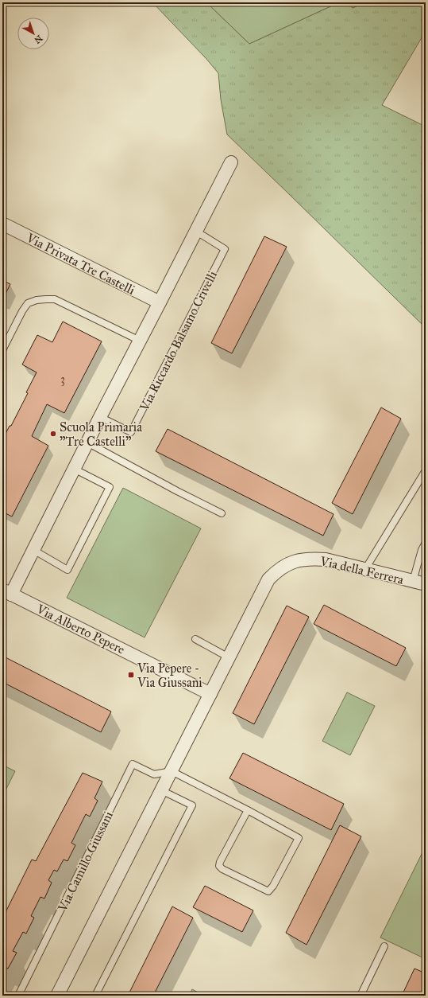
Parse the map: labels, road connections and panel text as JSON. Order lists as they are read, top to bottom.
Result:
{
  "streets": {
    "street": ["Via Privata Tre Castelli", "Via della Ferrera", "Via Alberto Pepere"],
    "lane": ["Via Riccardo Balsamo Crivelli", "Via Camillo Giussani"]
  },
  "places": {
    "other": ["Scuola Primaria \"Tre Castelli\""],
    "transit": ["Via Pepere - Via Giussani"]
  },
  "house_numbers": ["3"],
  "north": "bottom right"
}
